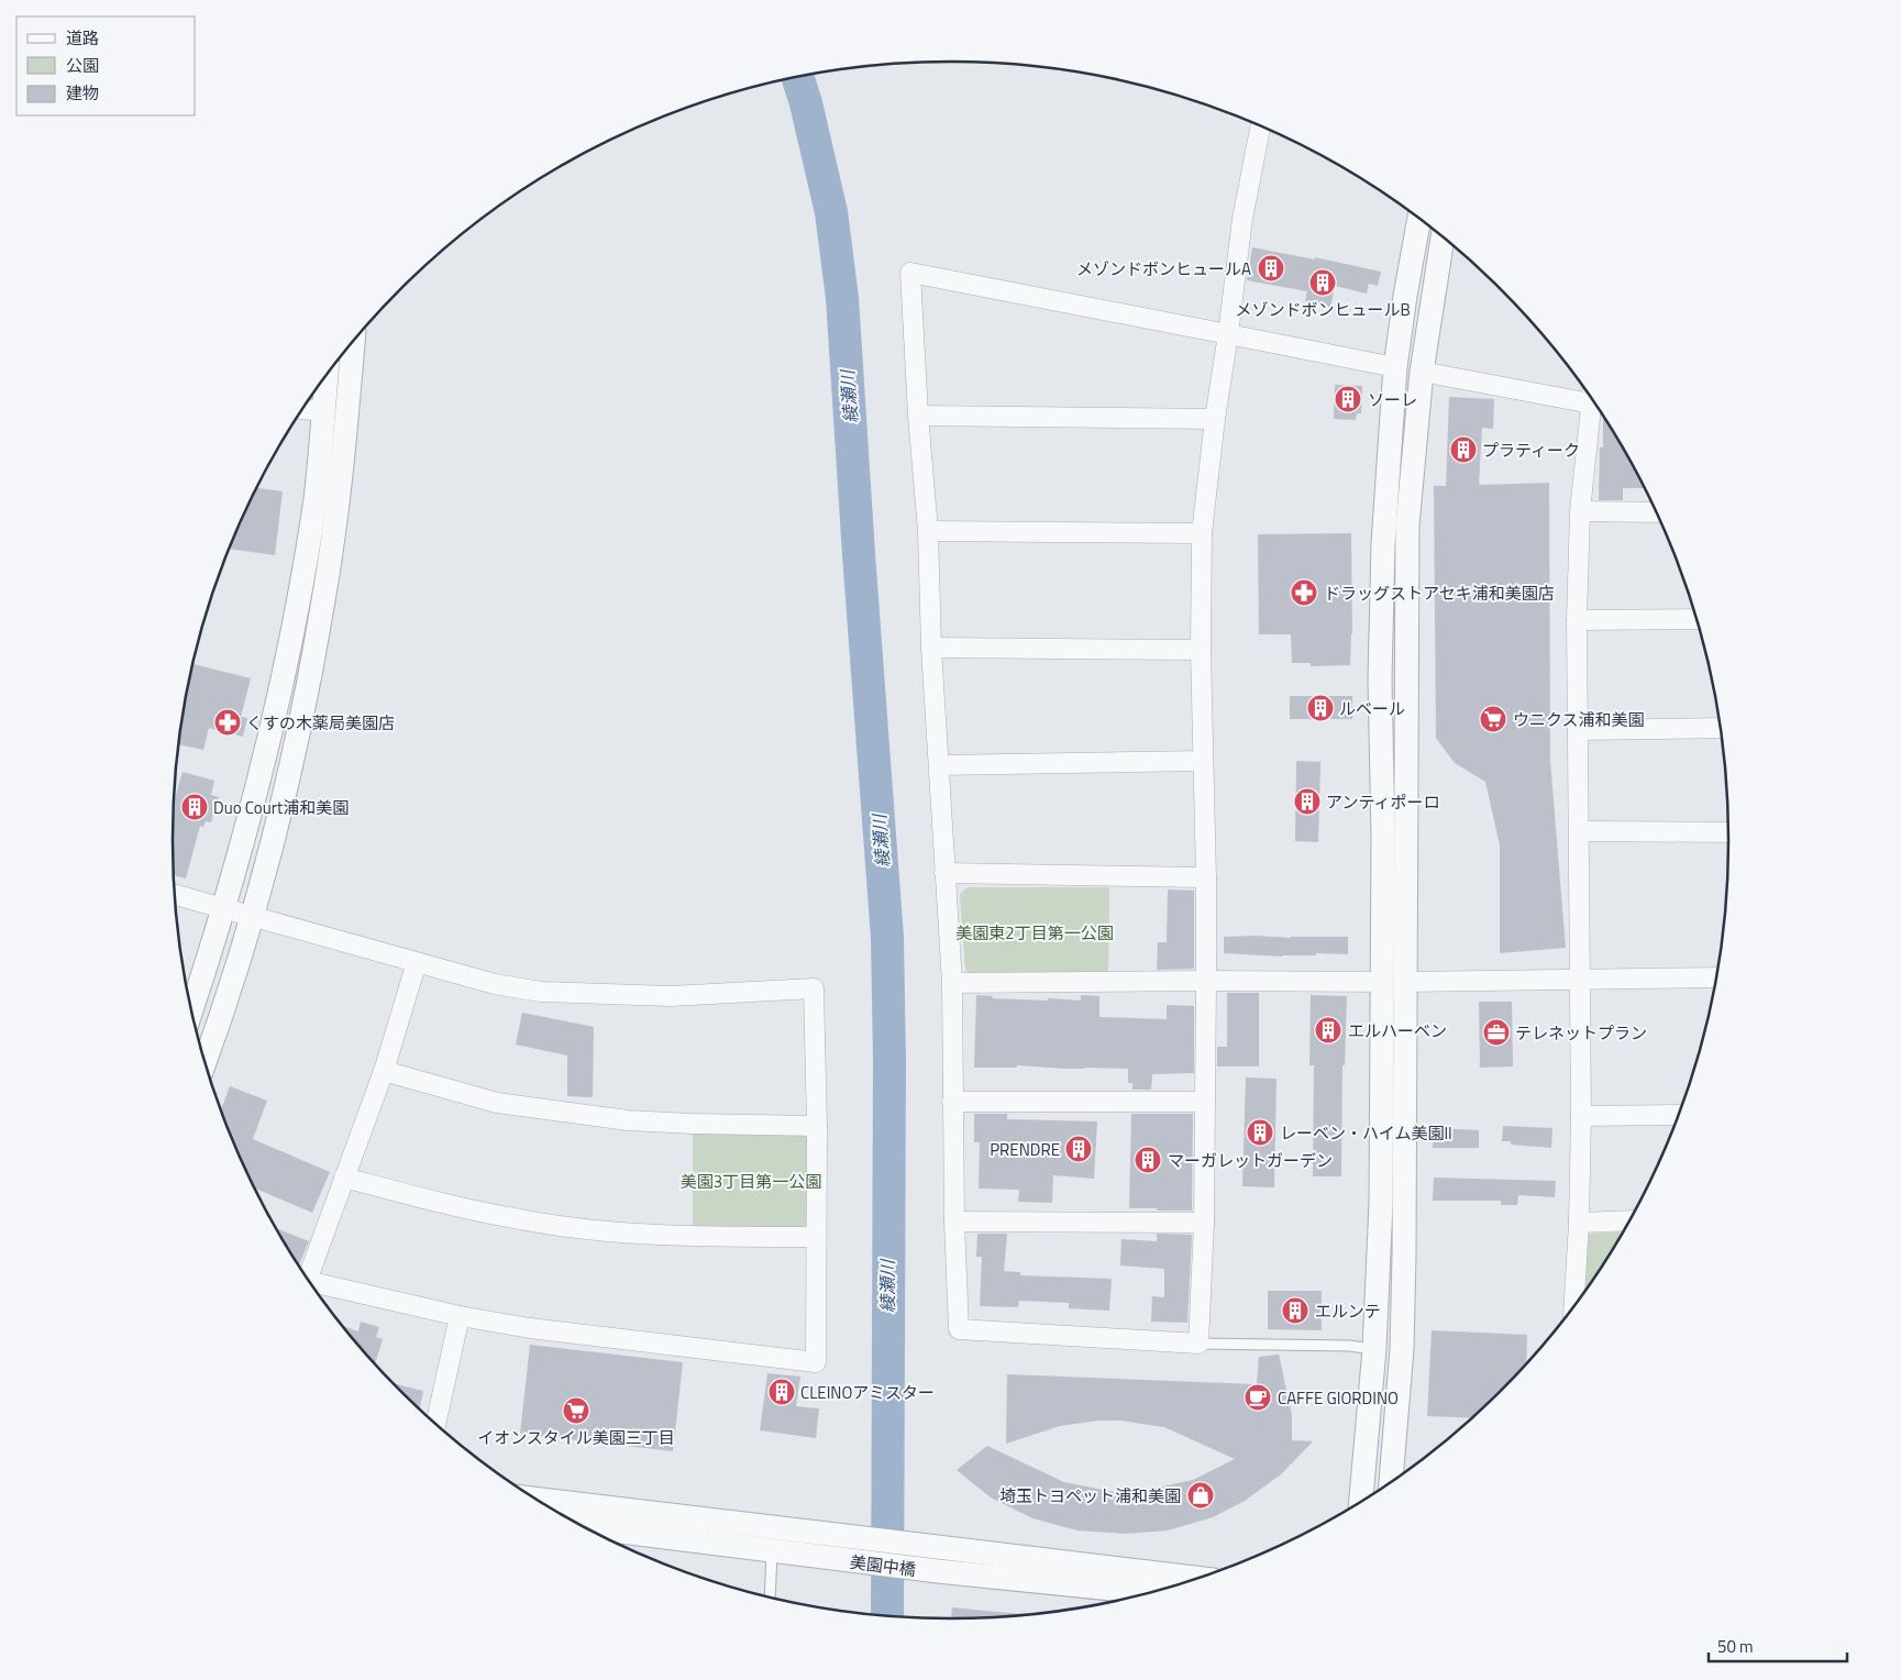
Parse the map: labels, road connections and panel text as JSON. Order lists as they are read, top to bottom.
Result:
{
  "streets": {
    "street": ["美園中橋"]
  },
  "water": ["綾瀬川"],
  "parks": ["美園東2丁目第一公園", "美園3丁目第一公園"],
  "places": {
    "building": [
      "メゾンドボンヒュールA",
      "メゾンドボンヒュールB",
      "ソーレ",
      "プラティーク",
      "ルベール",
      "アンティポーロ",
      "Duo Court浦和美園",
      "エルハーベン",
      "レーベン・ハイム美園II",
      "PRENDRE",
      "マーガレットガーデン",
      "エルンテ",
      "CLEINOアミスター"
    ],
    "pharmacy": ["ドラッグストアセキ浦和美園店", "くすの木薬局美園店"],
    "supermarket": ["ウニクス浦和美園", "イオンスタイル美園三丁目"],
    "office": ["テレネットプラン"],
    "cafe": ["CAFFE GIORDINO"],
    "shop": ["埼玉トヨペット浦和美園"]
  },
  "legend": ["道路", "公園", "建物"],
  "scale_bar": "50 m"
}
